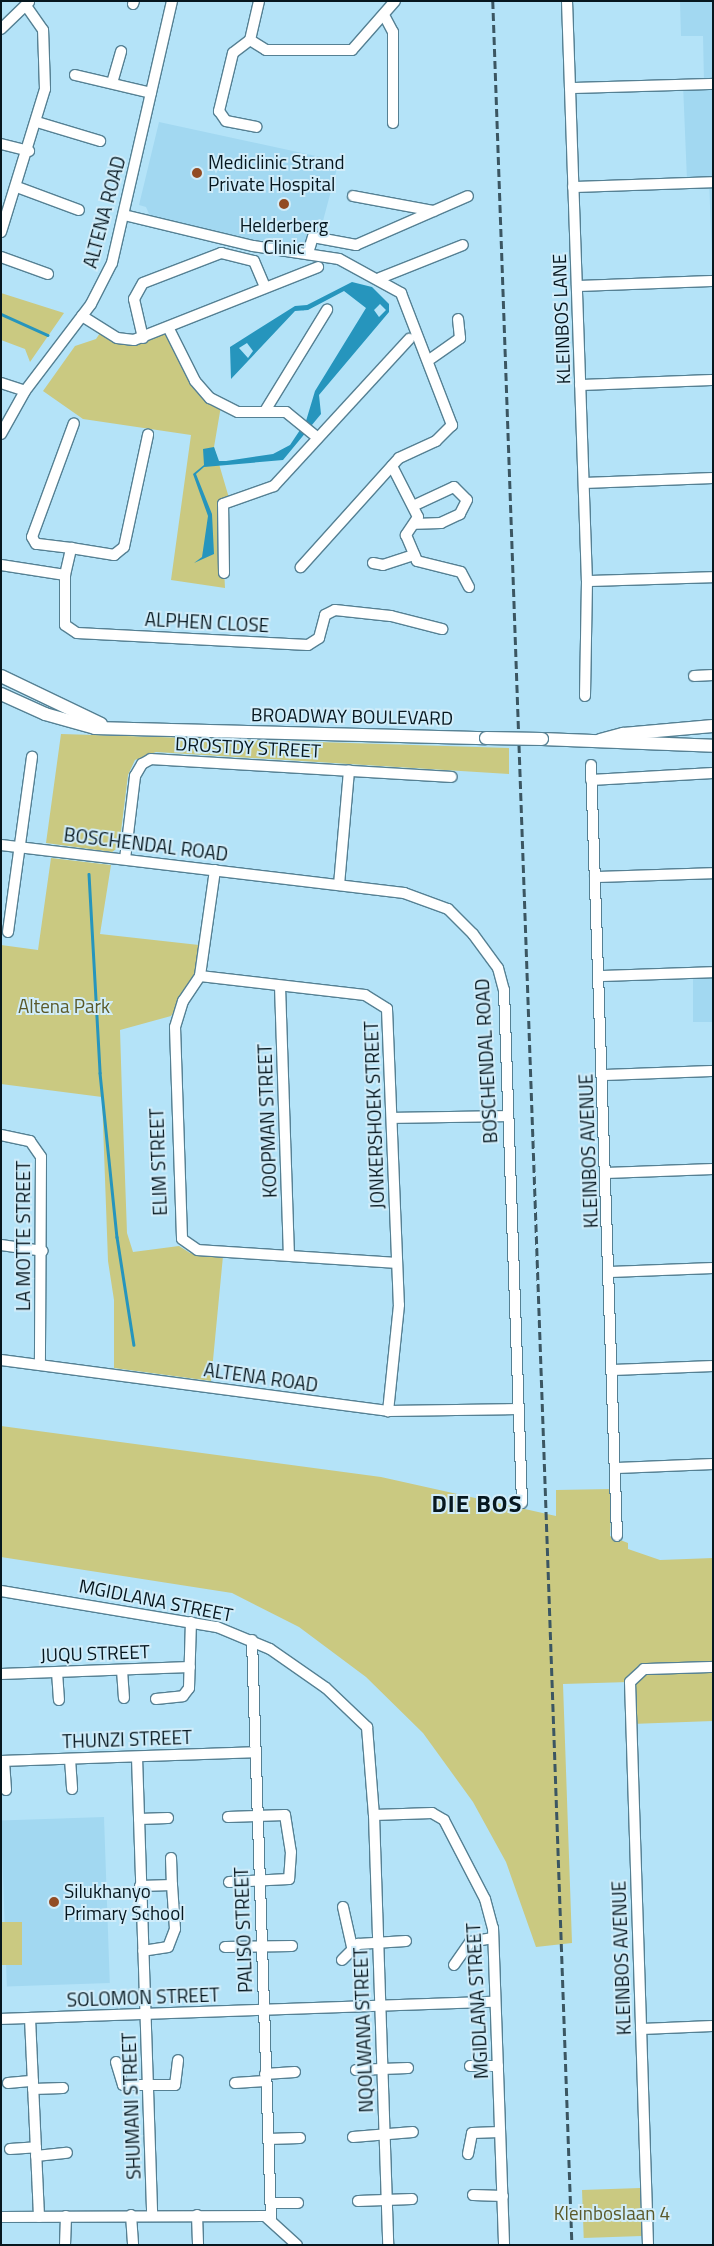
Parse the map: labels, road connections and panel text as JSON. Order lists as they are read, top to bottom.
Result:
{
  "streets": {
    "main road": ["BROADWAY BOULEVARD"],
    "street": [
      "ALTENA ROAD",
      "KLEINBOS LANE",
      "ALPHEN CLOSE",
      "DROSTDY STREET",
      "BOSCHENDAL ROAD",
      "JONKERSHOEK STREET",
      "KOOPMAN STREET",
      "KLEINBOS AVENUE",
      "ELIM STREET",
      "LA MOTTE STREET",
      "MGIDLANA STREET",
      "JUQU STREET",
      "THUNZI STREET",
      "PALISO STREET",
      "SOLOMON STREET",
      "NQOLWANA STREET",
      "SHUMANI STREET"
    ]
  },
  "crossings": [
    ["ALTENA ROAD", "BOSCHENDAL ROAD"],
    ["ALTENA ROAD", "JONKERSHOEK STREET"],
    ["ALTENA ROAD", "LA MOTTE STREET"],
    ["DROSTDY STREET", "BOSCHENDAL ROAD"],
    ["BOSCHENDAL ROAD", "ELIM STREET"],
    ["JONKERSHOEK STREET", "KOOPMAN STREET"],
    ["JONKERSHOEK STREET", "ELIM STREET"],
    ["KOOPMAN STREET", "ELIM STREET"],
    ["MGIDLANA STREET", "PALISO STREET"],
    ["MGIDLANA STREET", "SOLOMON STREET"],
    ["MGIDLANA STREET", "NQOLWANA STREET"],
    ["THUNZI STREET", "PALISO STREET"],
    ["THUNZI STREET", "SHUMANI STREET"],
    ["PALISO STREET", "SOLOMON STREET"],
    ["SOLOMON STREET", "NQOLWANA STREET"],
    ["SOLOMON STREET", "SHUMANI STREET"]
  ],
  "districts": ["DIE BOS"],
  "parks": ["Altena Park", "Kleinboslaan 4"],
  "places": ["Mediclinic Strand Private Hospital", "Helderberg Clinic", "Silukhanyo Primary School"]
}
